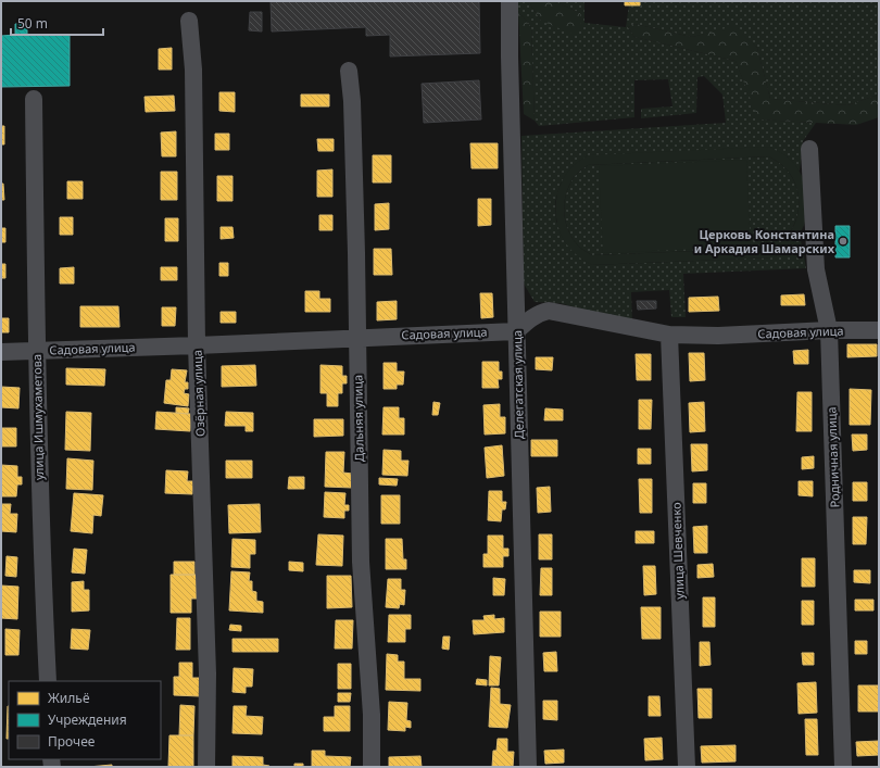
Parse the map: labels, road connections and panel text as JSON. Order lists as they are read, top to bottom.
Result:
{
  "streets": {
    "street": [
      "Садовая улица",
      "Делегатская улица",
      "Озёрная улица",
      "улица Ишмухаметова",
      "Дальняя улица",
      "Родничная улица",
      "улица Шевченко"
    ]
  },
  "crossings": [
    ["Садовая улица", "Делегатская улица"],
    ["Садовая улица", "Озёрная улица"],
    ["Садовая улица", "улица Ишмухаметова"],
    ["Садовая улица", "Дальняя улица"],
    ["Садовая улица", "Родничная улица"],
    ["Садовая улица", "улица Шевченко"]
  ],
  "places": ["Церковь Константина и Аркадия Шамарских"],
  "legend": ["Жильё", "Учреждения", "Прочее"],
  "scale_bar": "50 m"
}
